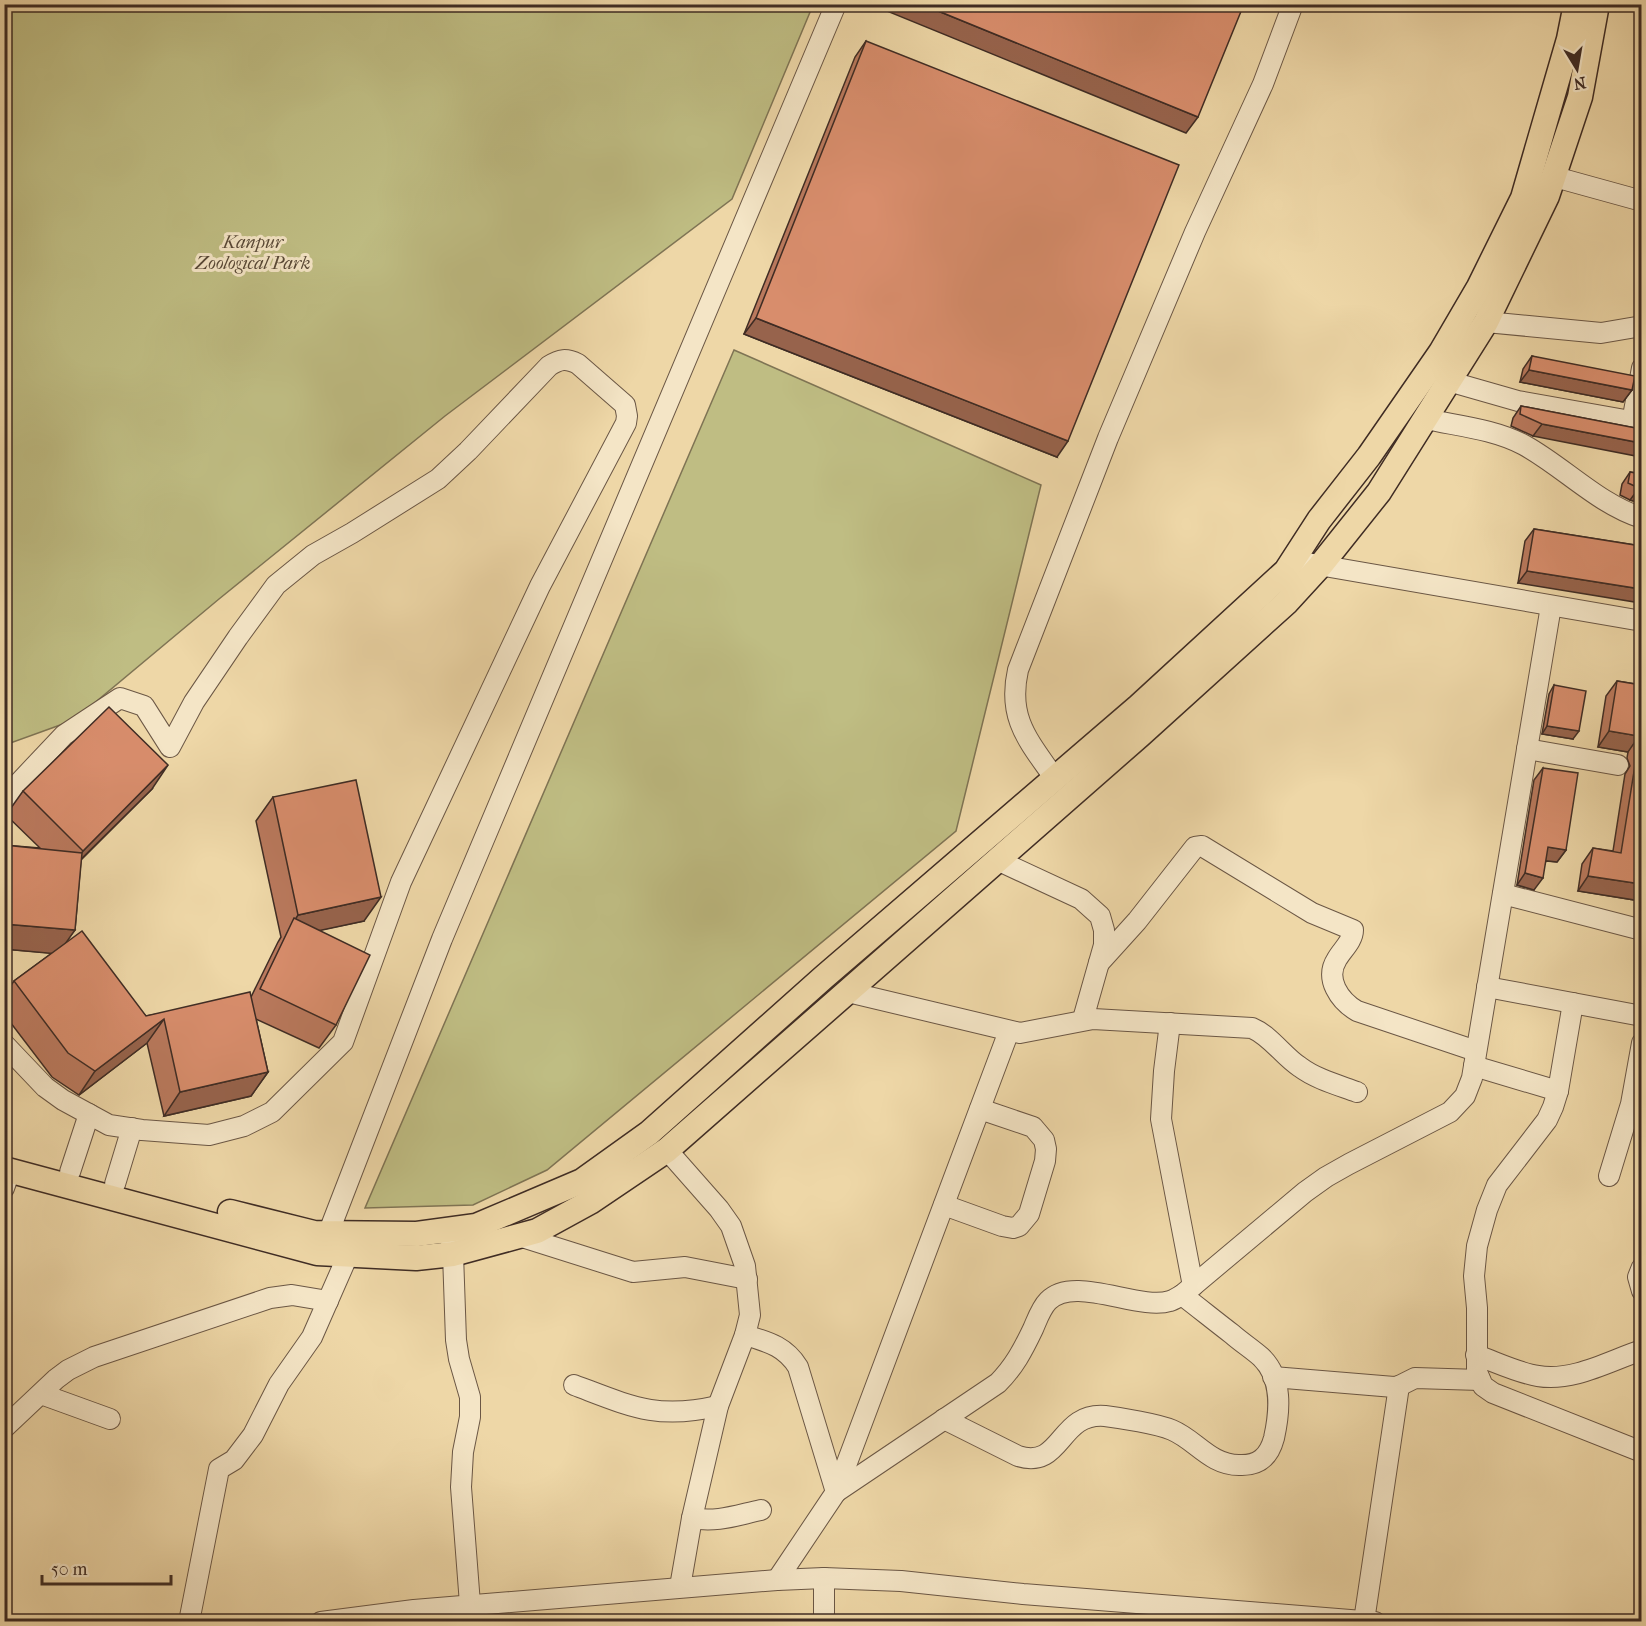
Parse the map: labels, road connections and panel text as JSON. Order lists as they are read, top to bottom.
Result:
{
  "parks": ["Kanpur Zoological Park"],
  "scale_bar": "50 m",
  "north": "bottom"
}
